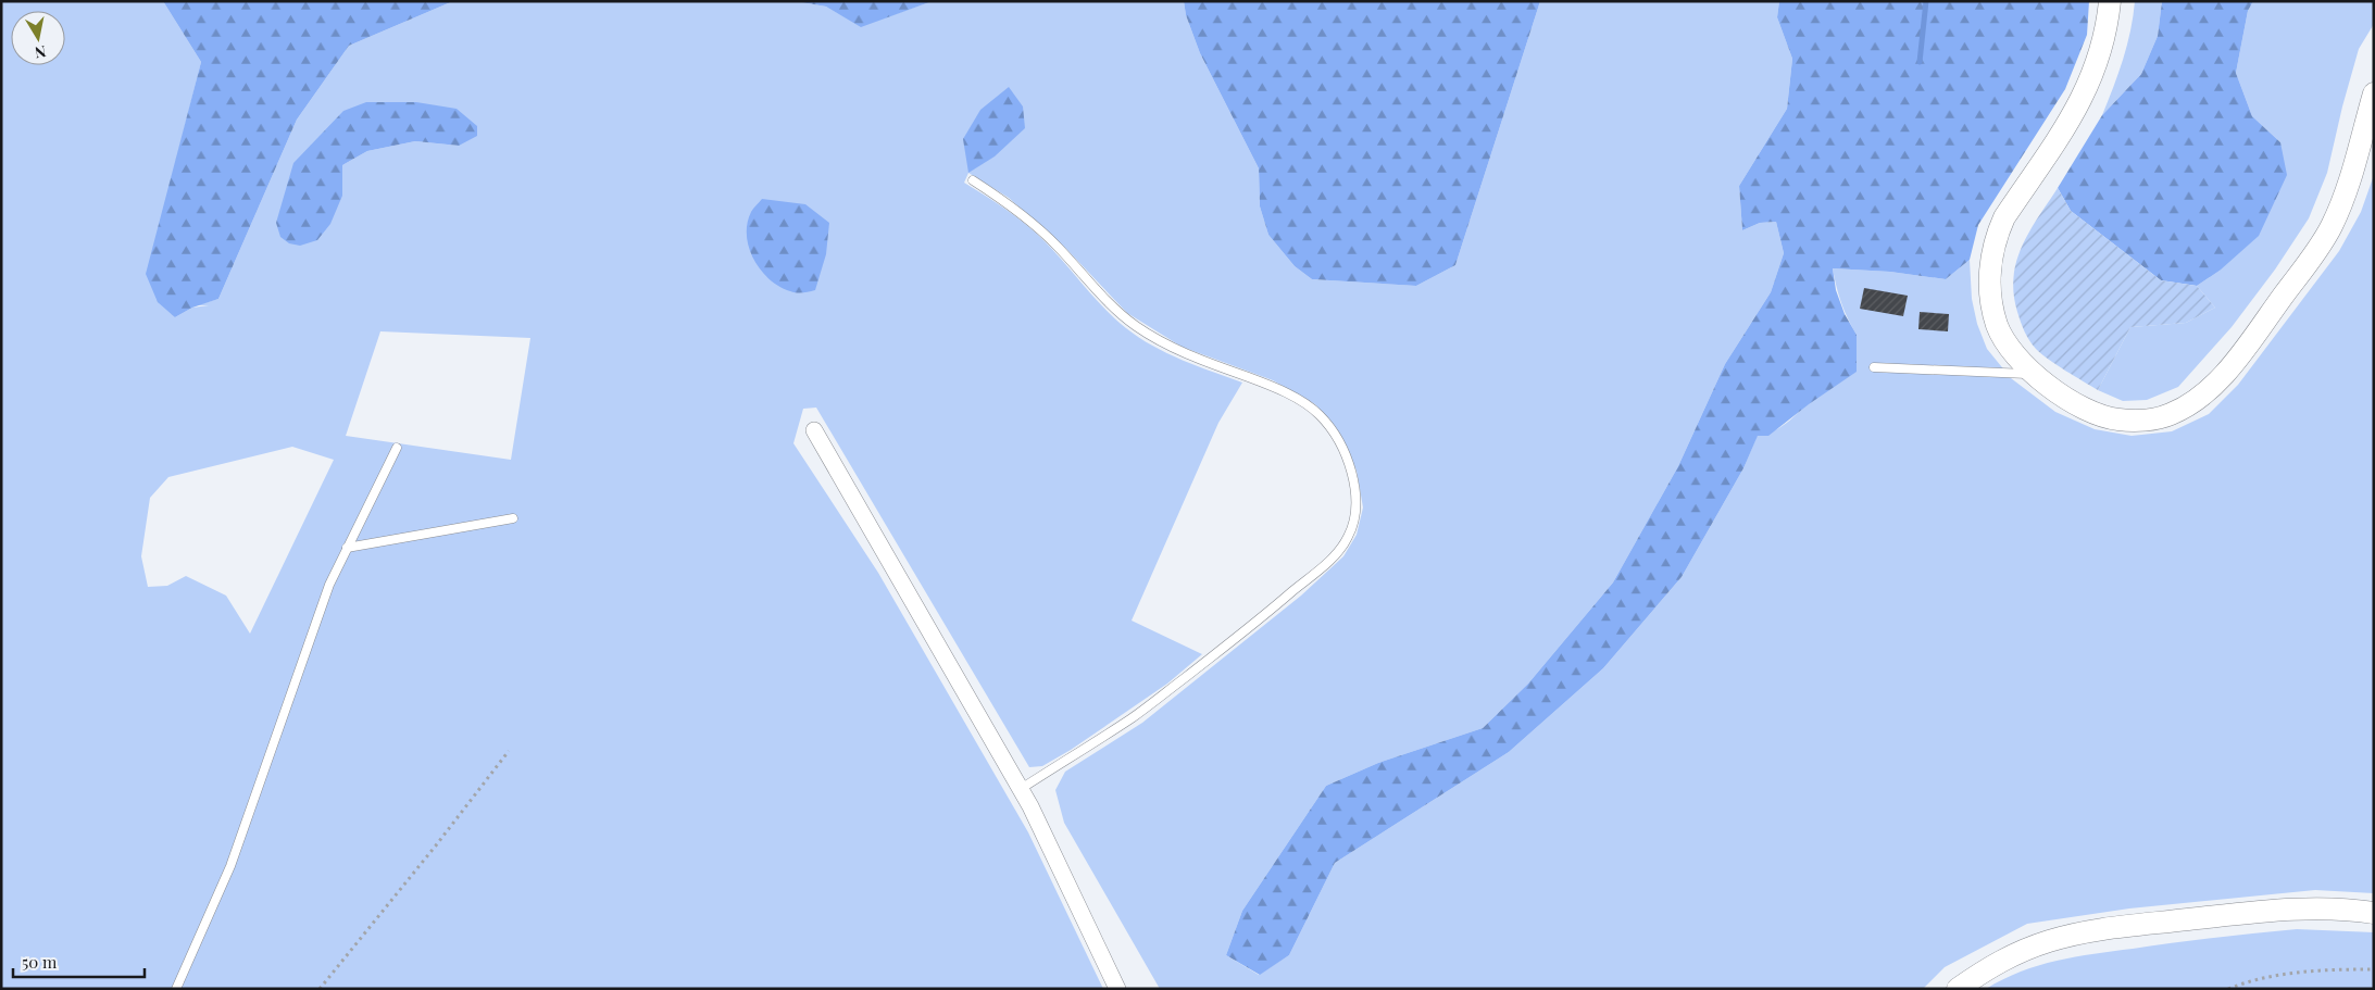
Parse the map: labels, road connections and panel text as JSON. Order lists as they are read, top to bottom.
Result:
{
  "scale_bar": "50 m",
  "north": "bottom"
}
